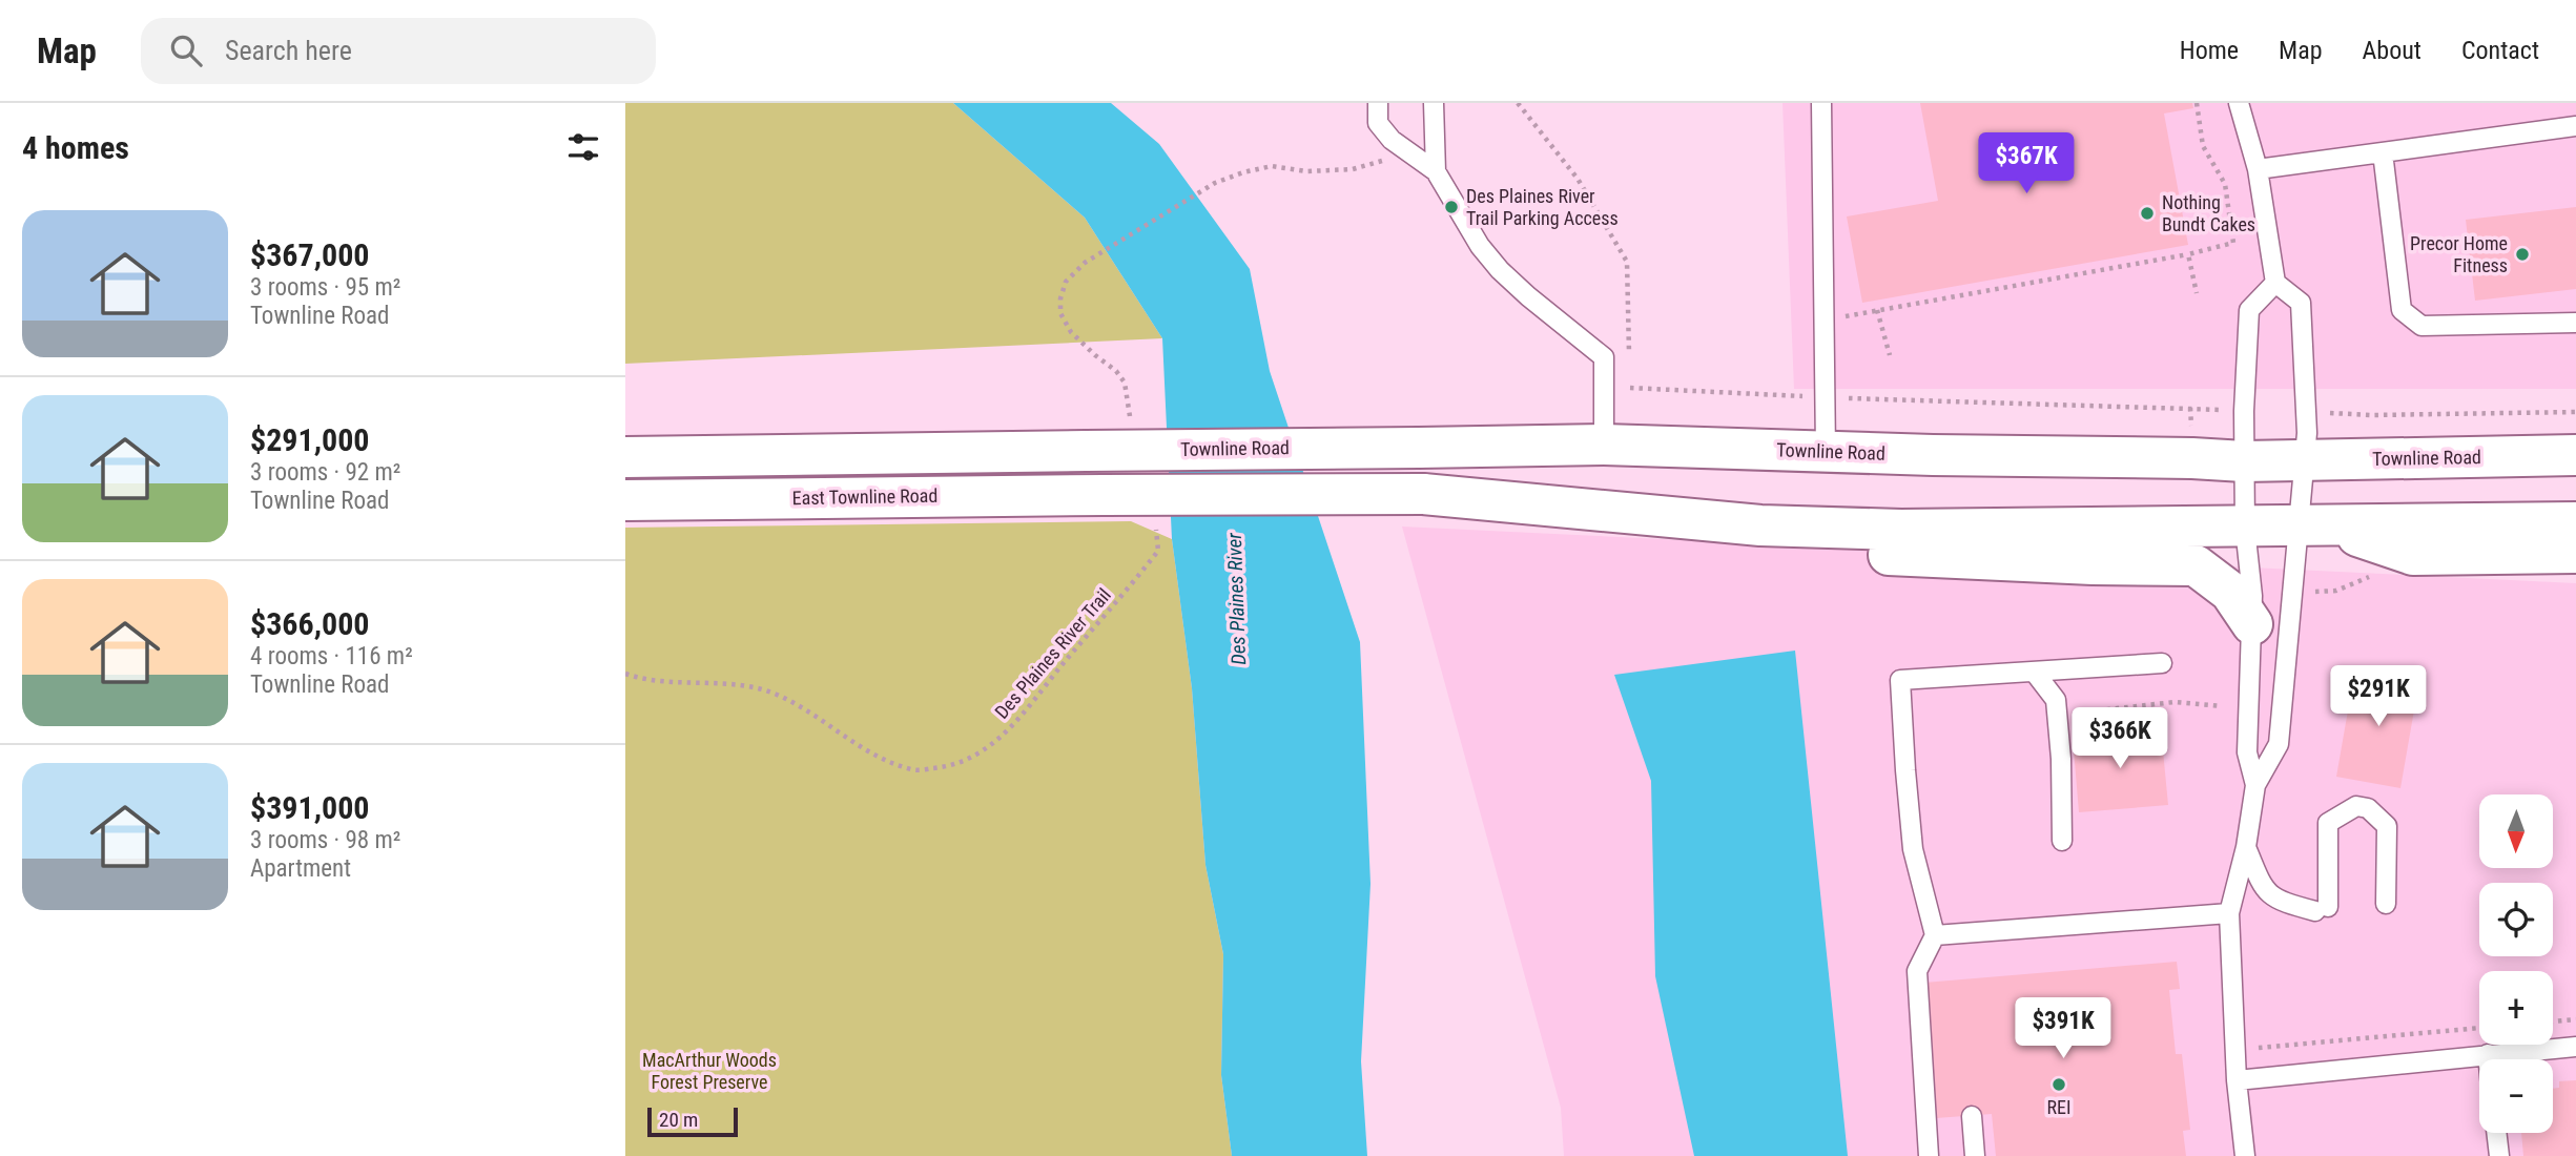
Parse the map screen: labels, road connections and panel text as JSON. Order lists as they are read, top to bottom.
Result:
{
  "streets": {
    "main road": ["Townline Road", "East Townline Road"],
    "path": ["Des Plaines River Trail"]
  },
  "water": ["Des Plaines River"],
  "parks": ["MacArthur Woods Forest Preserve"],
  "places": [
    "Des Plaines River Trail Parking Access",
    "Nothing Bundt Cakes",
    "Precor Home Fitness",
    "REI"
  ],
  "scale_bar": "20 m",
  "north": "bottom",
  "page": {
    "header": "Map",
    "search": "Search here",
    "nav": [
      "Home",
      "Map",
      "About",
      "Contact"
    ],
    "heading": "4 homes",
    "price": [
      "$367K",
      "$291K",
      "$366K",
      "$391K"
    ],
    "list": [
      {
        "name": "$367,000",
        "note": "3 rooms · 95 m² · Townline Road"
      },
      {
        "name": "$291,000",
        "note": "3 rooms · 92 m² · Townline Road"
      },
      {
        "name": "$366,000",
        "note": "4 rooms · 116 m² · Townline Road"
      },
      {
        "name": "$391,000",
        "note": "3 rooms · 98 m² · Apartment"
      }
    ],
    "map_buttons": ["+", "−"],
    "scale": "20 m"
  }
}
